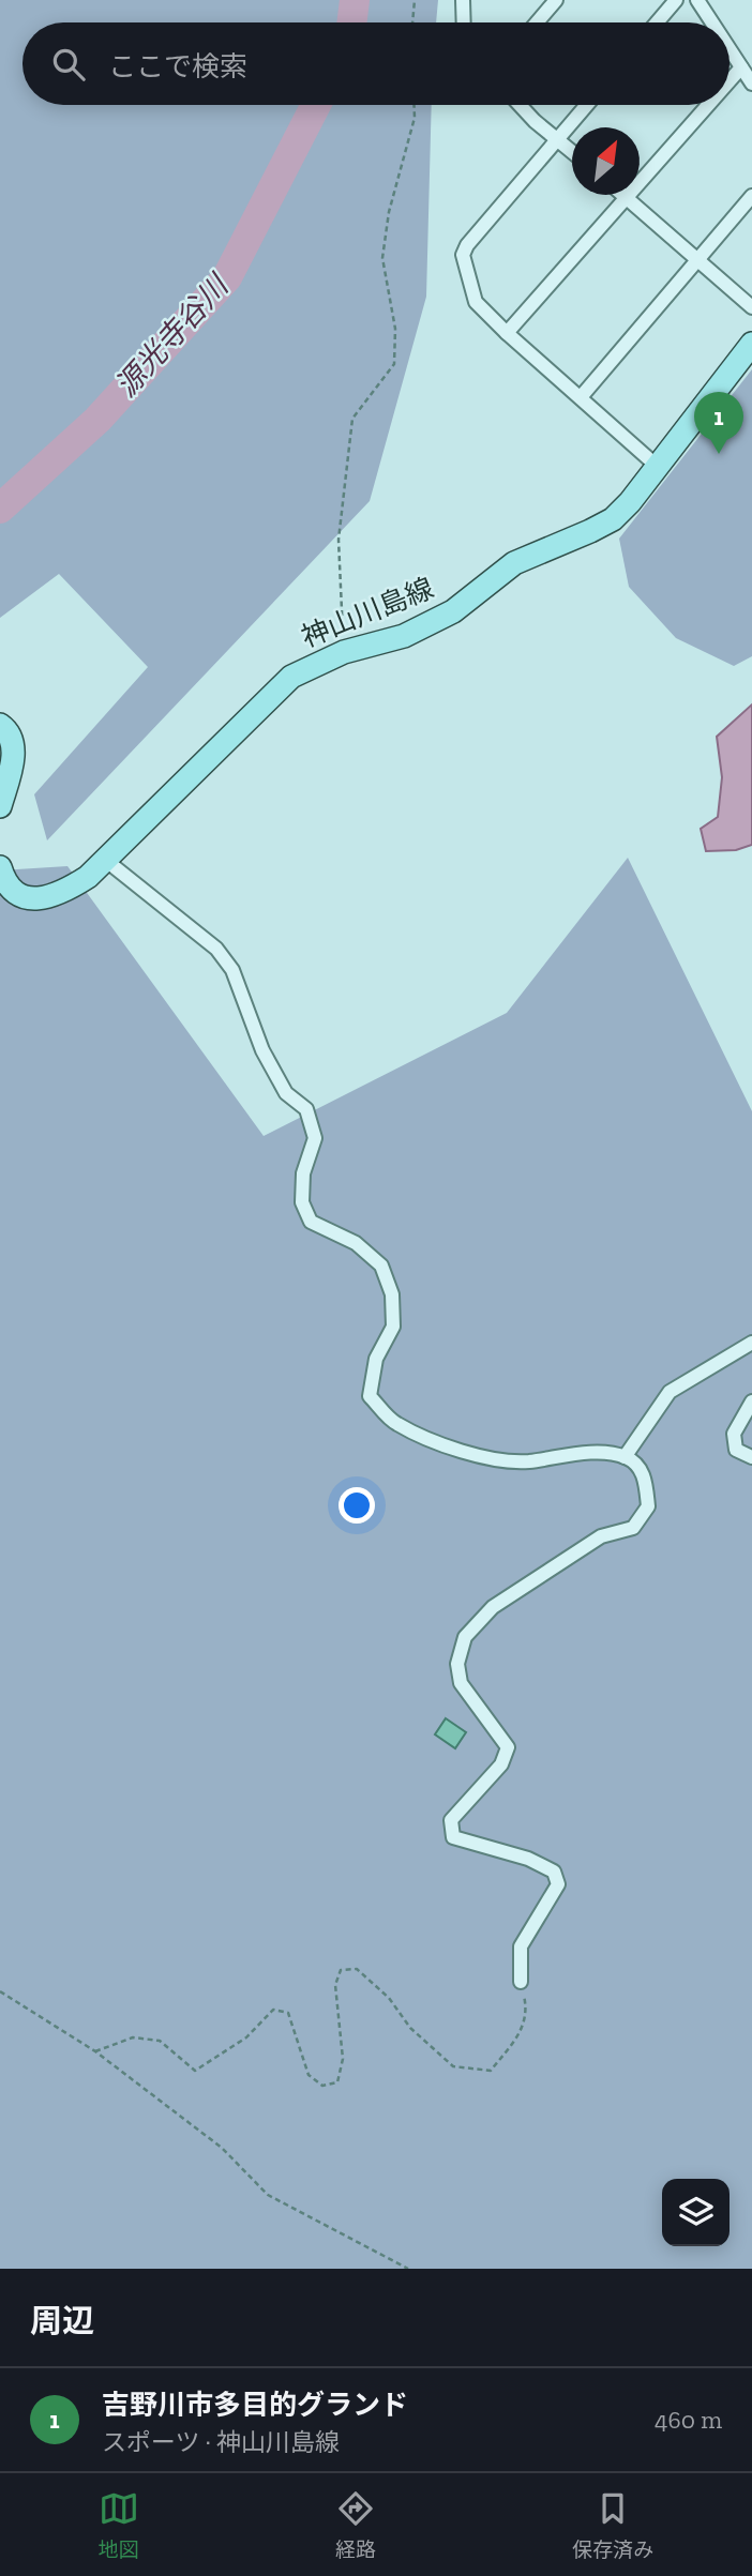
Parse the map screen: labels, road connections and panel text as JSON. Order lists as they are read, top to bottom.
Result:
{
  "streets": {
    "main road": ["神山川島線"]
  },
  "water": ["源光寺谷川"],
  "north": "top right",
  "page": {
    "search": "ここで検索",
    "pins": "1",
    "heading": "周辺",
    "list": [
      {
        "mark": "1",
        "name": "吉野川市多目的グランド",
        "note": "スポーツ · 神山川島線",
        "value": "460 m"
      }
    ],
    "nav": ["地図", "経路", "保存済み"]
  }
}
